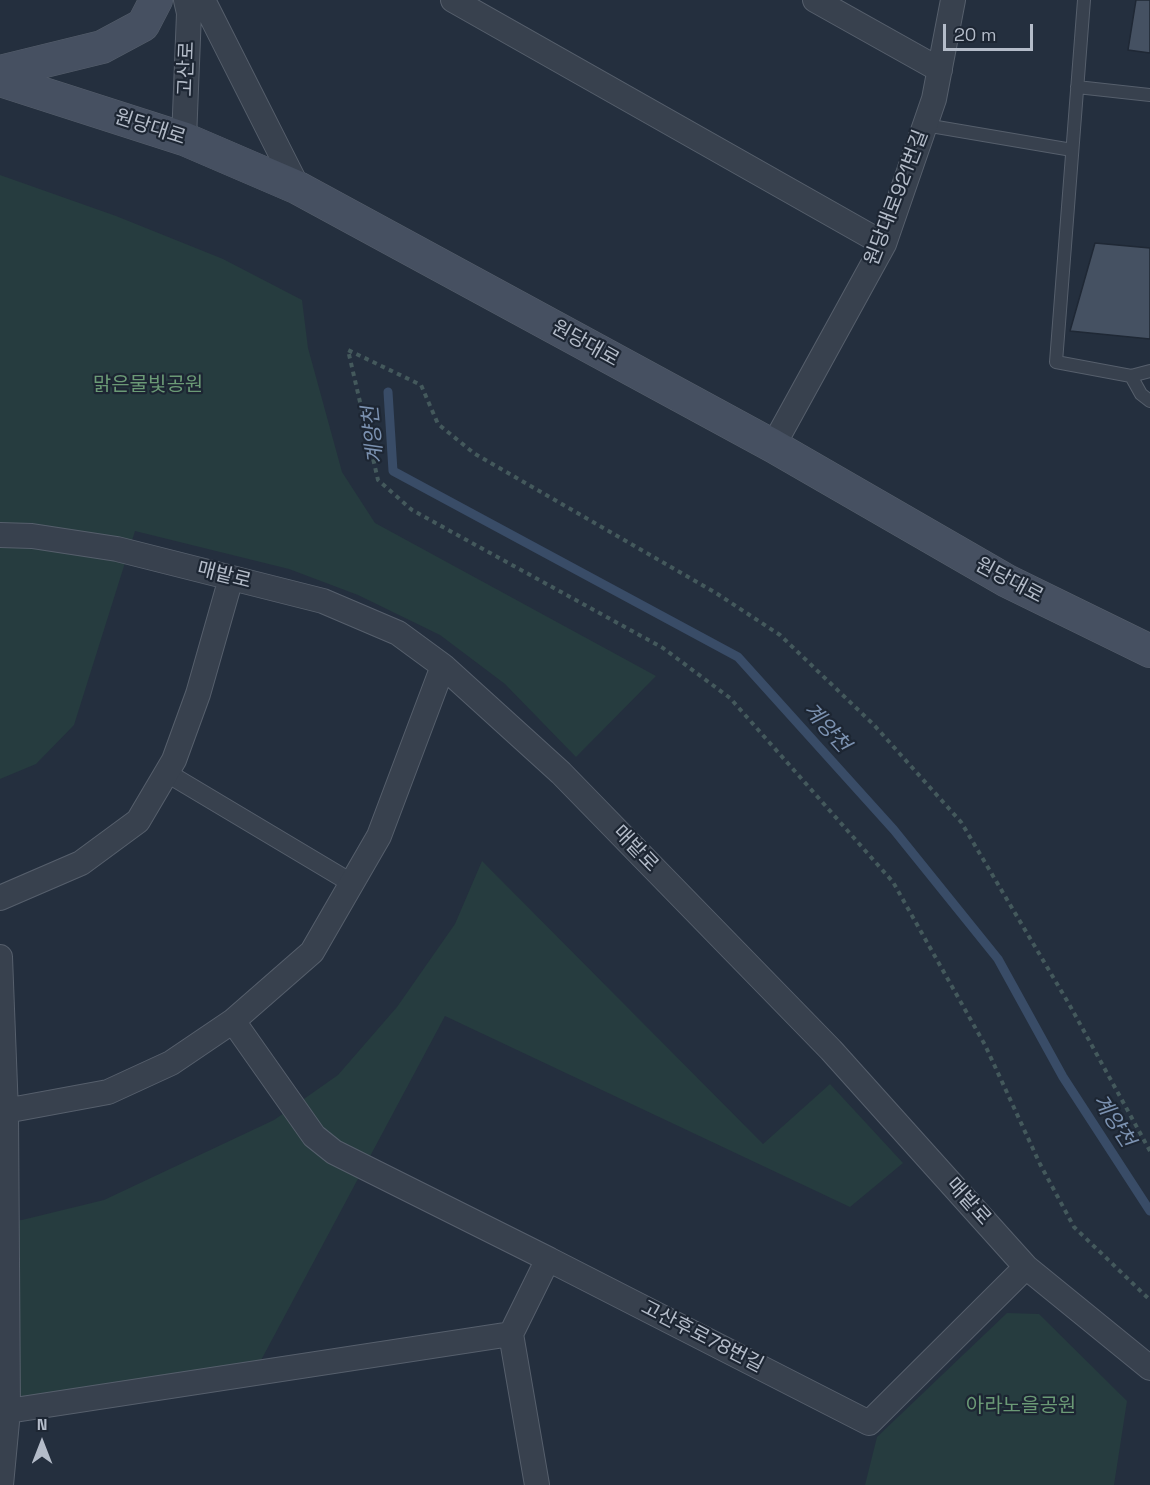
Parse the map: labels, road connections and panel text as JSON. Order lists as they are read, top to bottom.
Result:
{
  "streets": {
    "main road": ["원당대로"],
    "street": [
      "고산로",
      "원당대로921번길",
      "매밭로",
      "고산후로78번길"
    ]
  },
  "crossings": [
    ["고산로", "원당대로"],
    ["원당대로", "원당대로921번길"],
    ["매밭로", "고산후로78번길"]
  ],
  "water": ["계양천"],
  "parks": ["맑은물빛공원", "아라노을공원"],
  "scale_bar": "20 m",
  "north": "top"
}
